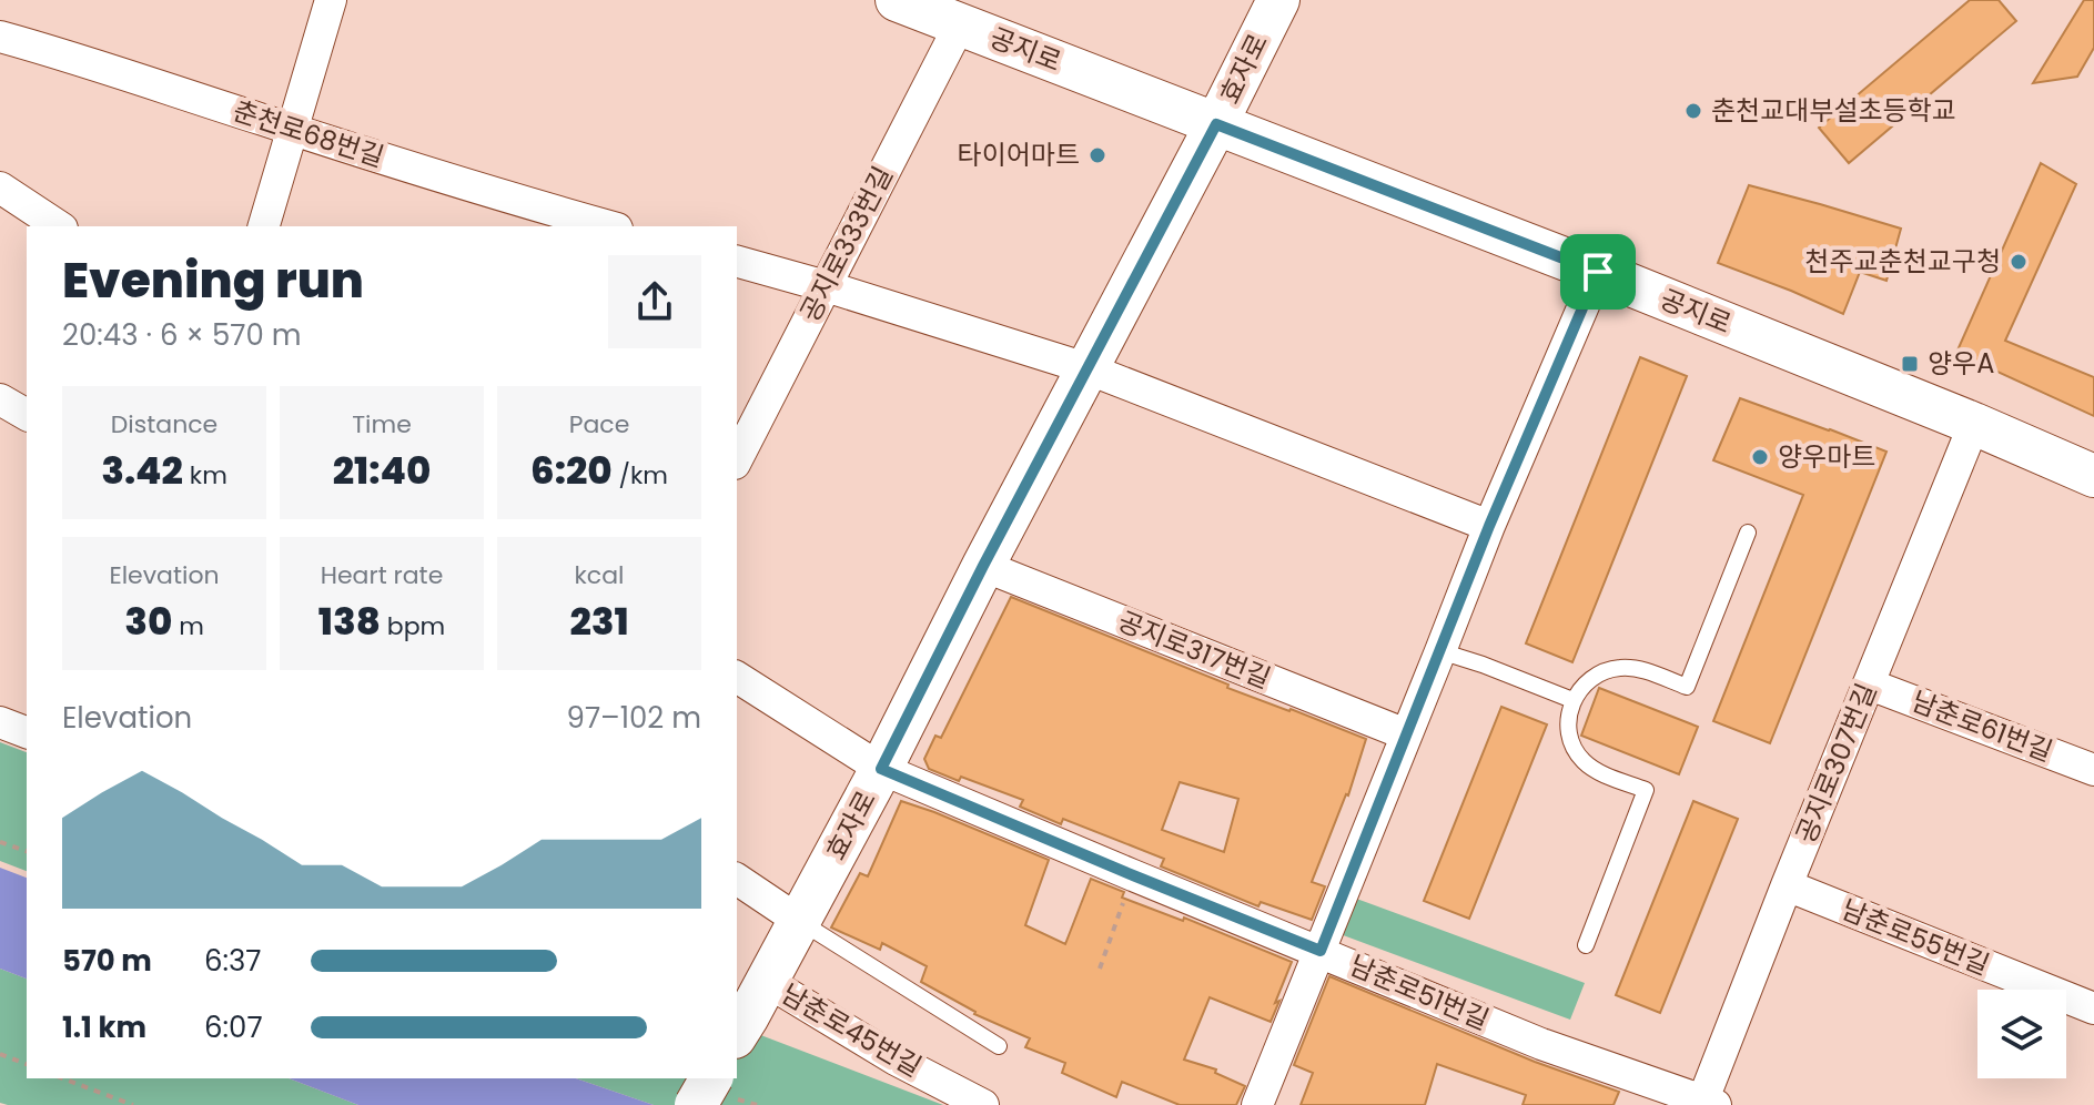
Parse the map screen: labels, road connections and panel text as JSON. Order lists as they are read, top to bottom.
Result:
{
  "streets": {
    "street": [
      "공지로",
      "효자로",
      "춘천로68번길",
      "공지로333번길",
      "공지로317번길",
      "남춘로61번길",
      "공지로307번길",
      "남춘로55번길",
      "남춘로51번길",
      "남춘로45번길"
    ]
  },
  "crossings": [
    ["공지로", "효자로"],
    ["공지로", "공지로333번길"],
    ["공지로", "공지로307번길"],
    ["효자로", "공지로317번길"],
    ["효자로", "남춘로51번길"],
    ["효자로", "남춘로45번길"],
    ["남춘로61번길", "공지로307번길"],
    ["공지로307번길", "남춘로55번길"],
    ["공지로307번길", "남춘로51번길"]
  ],
  "places": {
    "other": [
      "춘천교대부설초등학교",
      "타이어마트",
      "천주교춘천교구청",
      "양우마트"
    ],
    "transit": ["양우A"]
  },
  "page": {
    "heading": ["Evening run", "20:43 · 6 × 570 m"],
    "stats": [
      ["Distance", "3.42 km"],
      ["Time", "21:40"],
      ["Pace", "6:20 /km"],
      ["Elevation", "30 m"],
      ["Heart rate", "138 bpm"],
      ["kcal", "231"]
    ],
    "chart": ["Elevation", "97–102 m"],
    "list": [
      {
        "name": "570 m",
        "note": "6:37"
      },
      {
        "name": "1.1 km",
        "note": "6:07"
      }
    ]
  }
}
